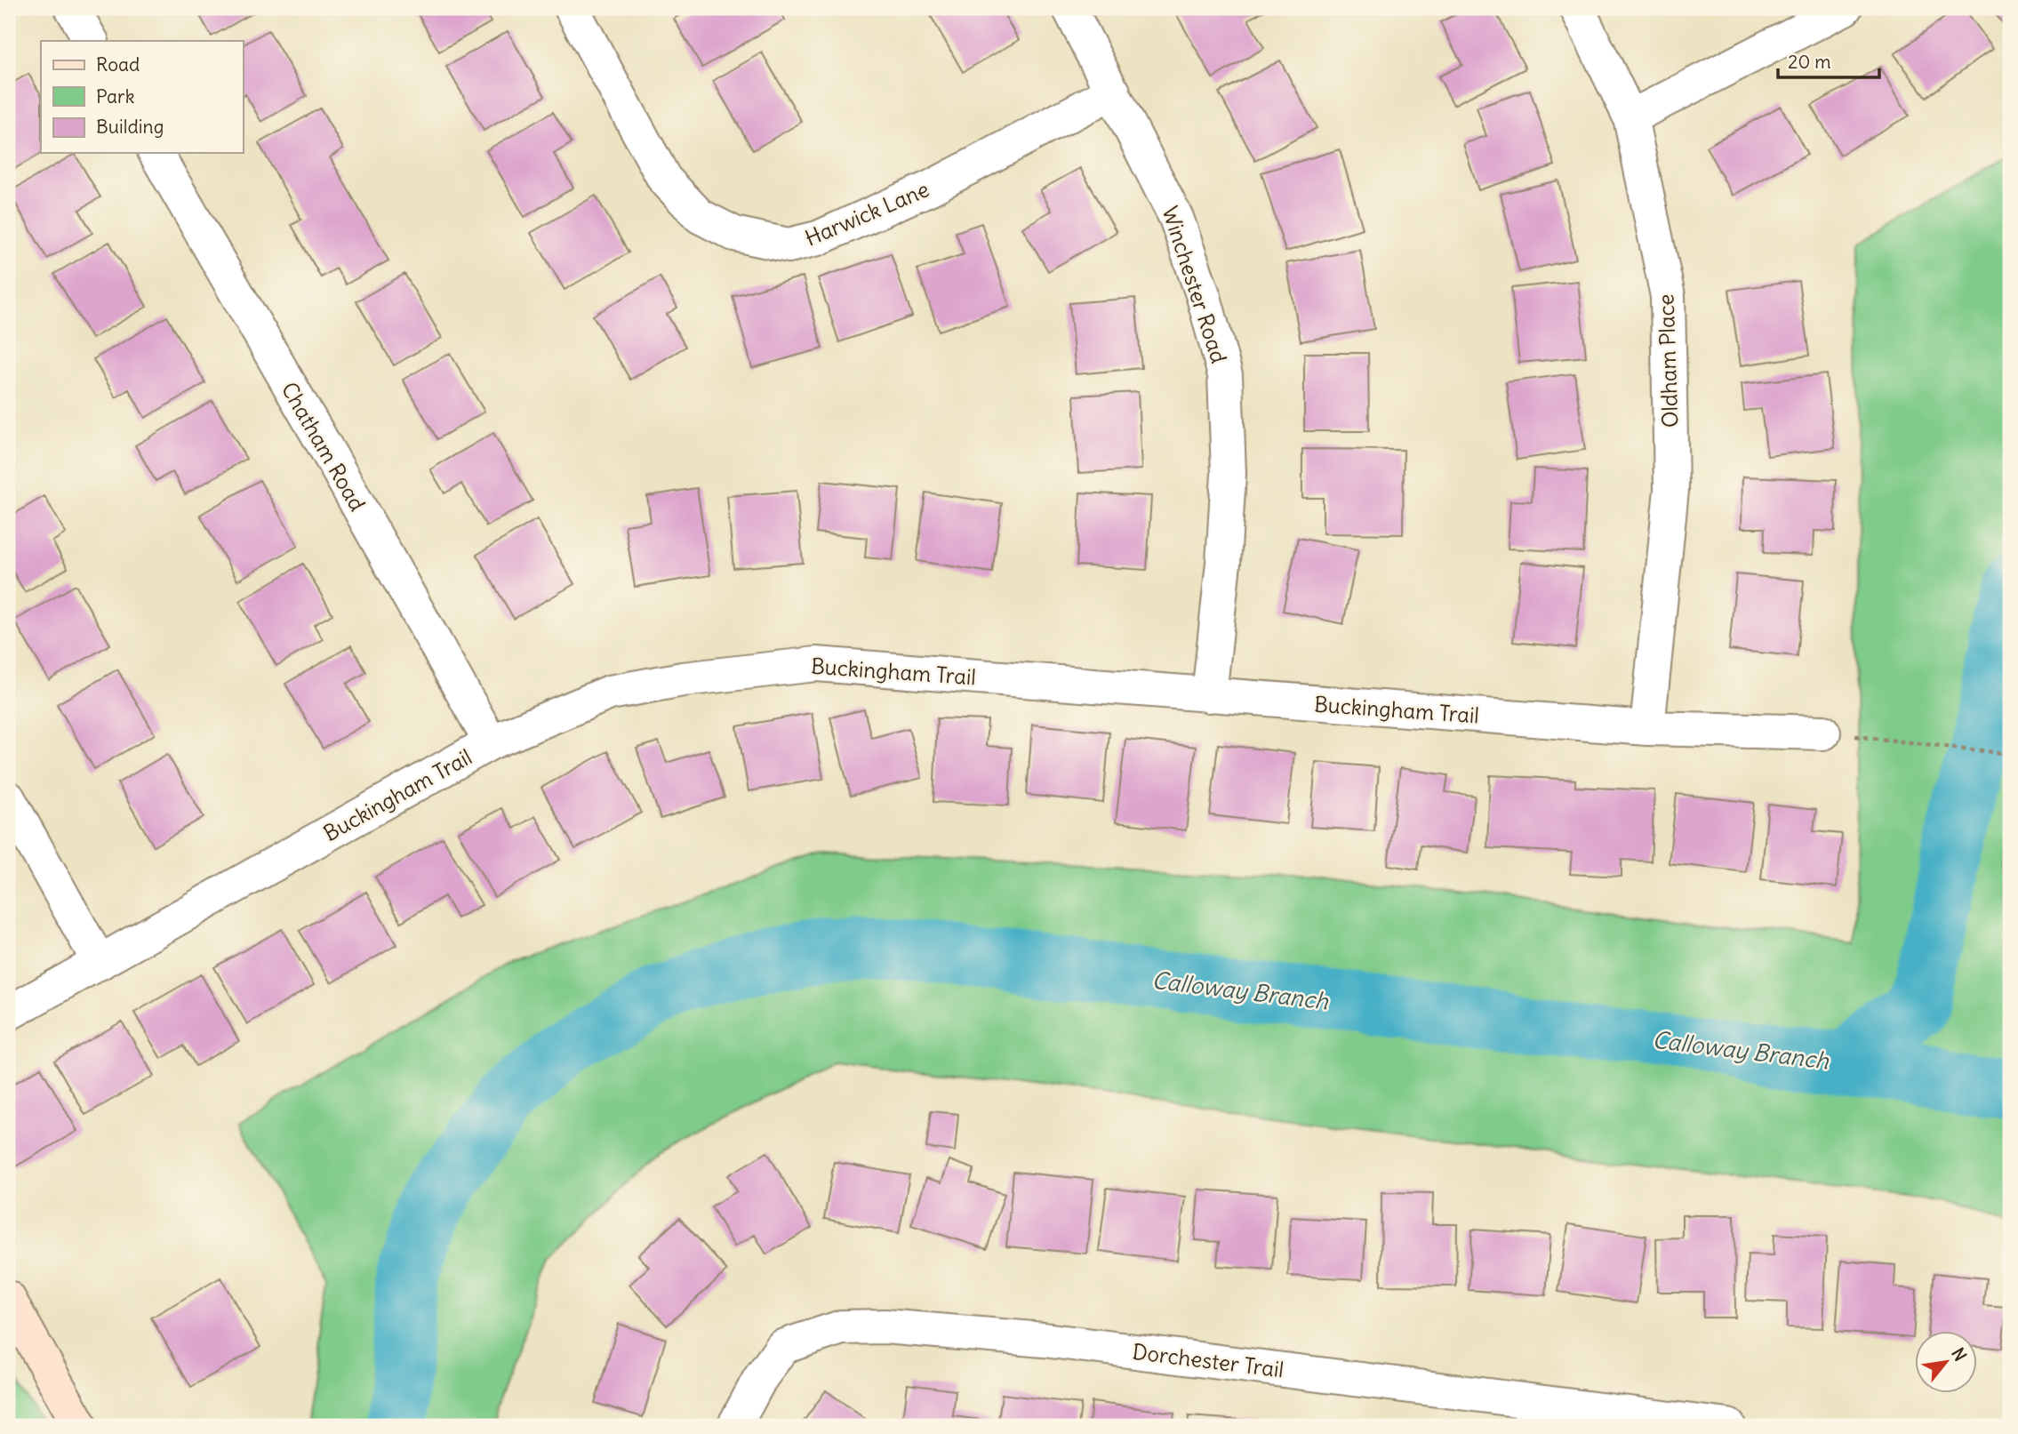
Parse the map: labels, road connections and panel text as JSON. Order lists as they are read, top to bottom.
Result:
{
  "streets": {
    "street": [
      "Harwick Lane",
      "Winchester Road",
      "Oldham Place",
      "Chatham Road",
      "Buckingham Trail",
      "Dorchester Trail"
    ]
  },
  "crossings": [
    ["Harwick Lane", "Winchester Road"],
    ["Winchester Road", "Buckingham Trail"],
    ["Oldham Place", "Buckingham Trail"],
    ["Chatham Road", "Buckingham Trail"]
  ],
  "water": ["Calloway Branch"],
  "legend": ["Road", "Park", "Building"],
  "scale_bar": "20 m",
  "north": "top right"
}
